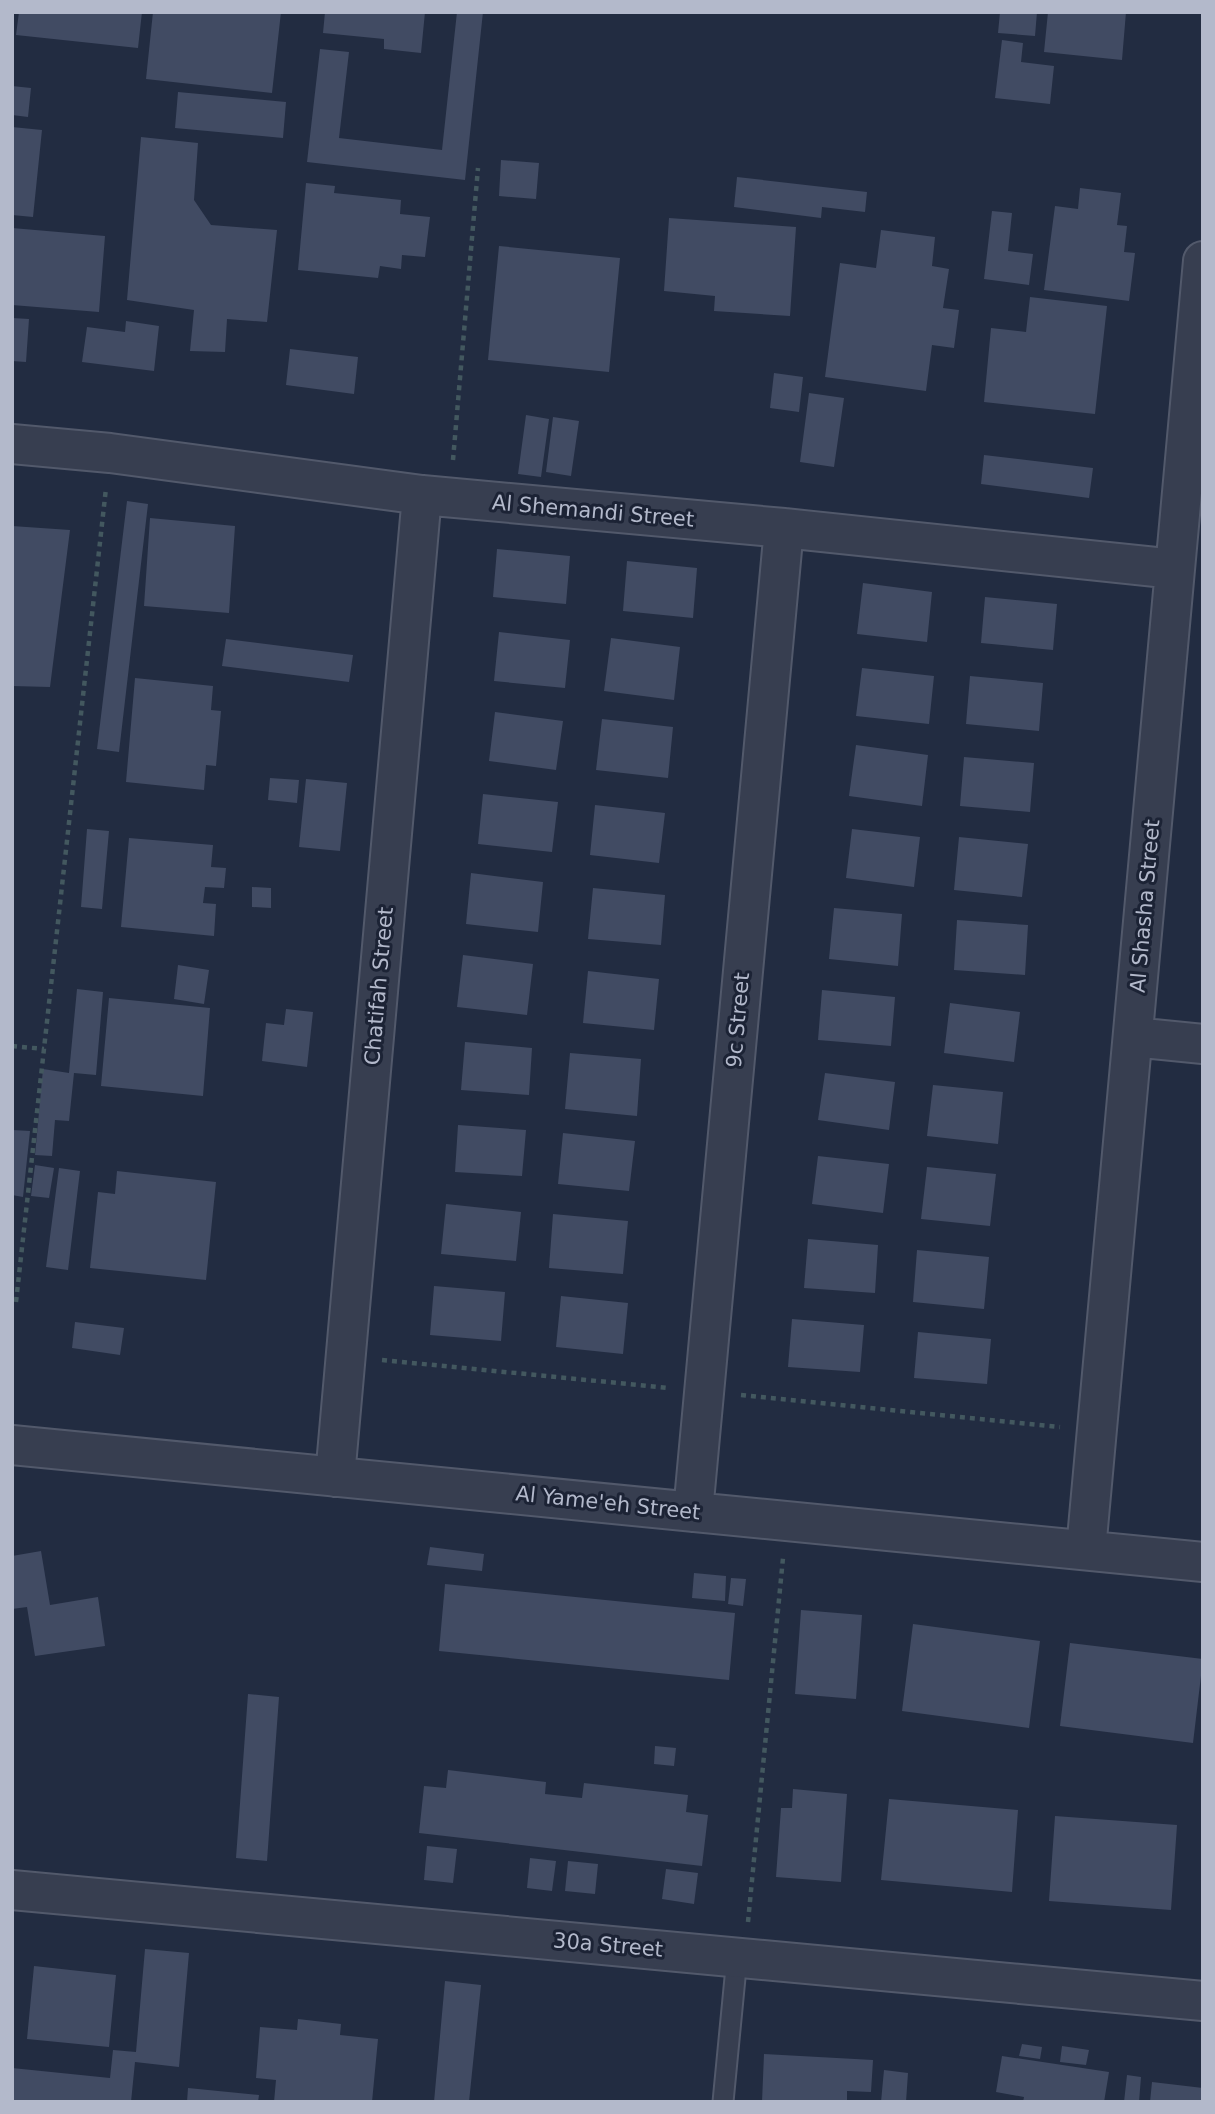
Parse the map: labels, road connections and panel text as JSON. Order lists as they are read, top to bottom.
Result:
{
  "streets": {
    "street": [
      "Al Shemandi Street",
      "Al Shasha Street",
      "Chatifah Street",
      "9c Street",
      "Al Yame'eh Street",
      "30a Street"
    ]
  },
  "crossings": [
    ["Al Shemandi Street", "Al Shasha Street"],
    ["Al Shemandi Street", "Chatifah Street"],
    ["Al Shemandi Street", "9c Street"],
    ["Al Shasha Street", "Al Yame'eh Street"],
    ["Chatifah Street", "Al Yame'eh Street"],
    ["9c Street", "Al Yame'eh Street"]
  ]
}
